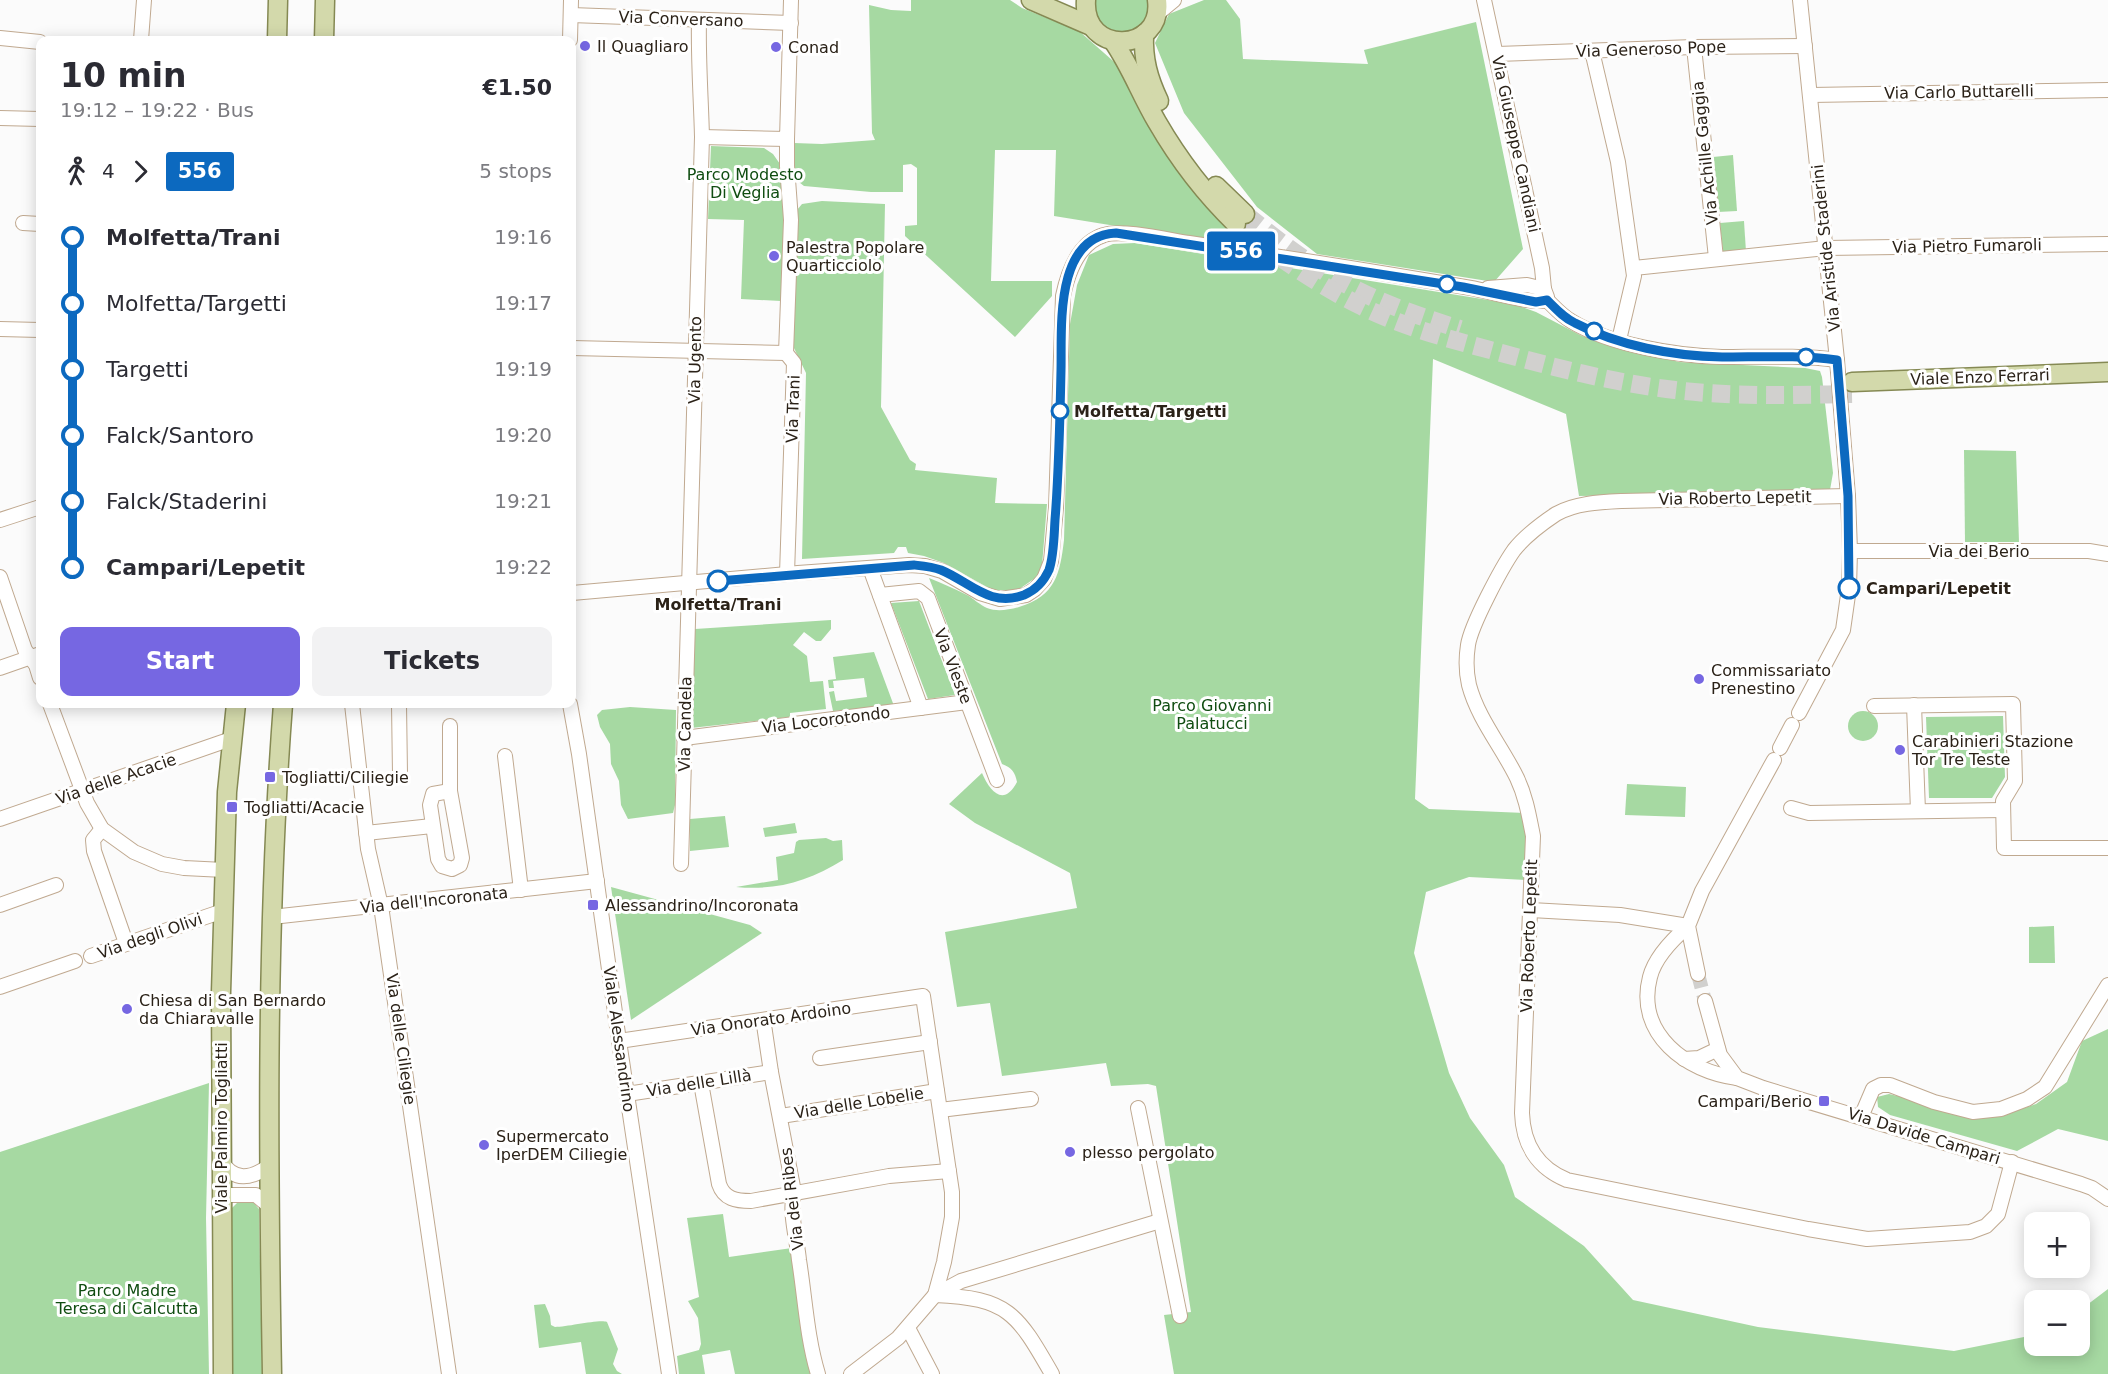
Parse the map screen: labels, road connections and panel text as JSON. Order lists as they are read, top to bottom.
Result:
{
  "streets": {
    "main road": ["Viale Enzo Ferrari", "Viale Palmiro Togliatti"],
    "street": [
      "Via Conversano",
      "Via Generoso Pope",
      "Via Carlo Buttarelli",
      "Via Giuseppe Candiani",
      "Via Achille Gaggia",
      "Via Pietro Fumaroli",
      "Via Aristide Staderini",
      "Via Ugento",
      "Via Trani",
      "Via Roberto Lepetit",
      "Via dei Berio",
      "Via Vieste",
      "Via Locorotondo",
      "Via Candela",
      "Via delle Acacie",
      "Via dell'Incoronata",
      "Via degli Olivi",
      "Via Onorato Ardoino",
      "Via delle Ciliegie",
      "Viale Alessandrino",
      "Via delle Lillà",
      "Via delle Lobelie",
      "Via Davide Campari",
      "Via dei Ribes"
    ]
  },
  "crossings": [
    ["Via Conversano", "Via Ugento"],
    ["Via Conversano", "Via Trani"],
    ["Via Generoso Pope", "Via Giuseppe Candiani"],
    ["Via Generoso Pope", "Via Achille Gaggia"],
    ["Via Generoso Pope", "Via Aristide Staderini"],
    ["Via Carlo Buttarelli", "Via Aristide Staderini"],
    ["Via Achille Gaggia", "Via Pietro Fumaroli"],
    ["Via Pietro Fumaroli", "Via Aristide Staderini"],
    ["Via Aristide Staderini", "Via Roberto Lepetit"],
    ["Via Ugento", "Via Candela"],
    ["Via Roberto Lepetit", "Via Davide Campari"],
    ["Via Vieste", "Via Locorotondo"],
    ["Via Locorotondo", "Via Candela"],
    ["Via delle Acacie", "Viale Palmiro Togliatti"],
    ["Via dell'Incoronata", "Via delle Ciliegie"],
    ["Via dell'Incoronata", "Viale Alessandrino"],
    ["Via degli Olivi", "Viale Palmiro Togliatti"],
    ["Via Onorato Ardoino", "Viale Alessandrino"],
    ["Viale Alessandrino", "Via delle Lillà"],
    ["Via delle Lillà", "Via dei Ribes"],
    ["Via delle Lobelie", "Via dei Ribes"]
  ],
  "parks": ["Parco Modesto Di Veglia", "Parco Giovanni Palatucci", "Parco Madre Teresa di Calcutta"],
  "places": {
    "other": [
      "Il Quagliaro",
      "Conad",
      "Palestra Popolare Quarticciolo",
      "Molfetta/Targetti",
      "Molfetta/Trani",
      "Campari/Lepetit",
      "Commissariato Prenestino",
      "Carabinieri Stazione Tor Tre Teste",
      "Chiesa di San Bernardo da Chiaravalle",
      "Supermercato IperDEM Ciliegie",
      "plesso pergolato"
    ],
    "transit": [
      "Togliatti/Ciliegie",
      "Togliatti/Acacie",
      "Alessandrino/Incoronata",
      "Campari/Berio"
    ]
  },
  "lines": ["bus line 556"],
  "page": {
    "on_map": "556",
    "heading": ["10 min", "19:12 – 19:22 · Bus", "€1.50"],
    "legs": ["4", "556", "5 stops"],
    "list": [
      {
        "name": "Molfetta/Trani",
        "value": "19:16"
      },
      {
        "name": "Molfetta/Targetti",
        "value": "19:17"
      },
      {
        "name": "Targetti",
        "value": "19:19"
      },
      {
        "name": "Falck/Santoro",
        "value": "19:20"
      },
      {
        "name": "Falck/Staderini",
        "value": "19:21"
      },
      {
        "name": "Campari/Lepetit",
        "value": "19:22"
      }
    ],
    "buttons": ["Start", "Tickets"],
    "map_buttons": ["+", "−"]
  }
}
